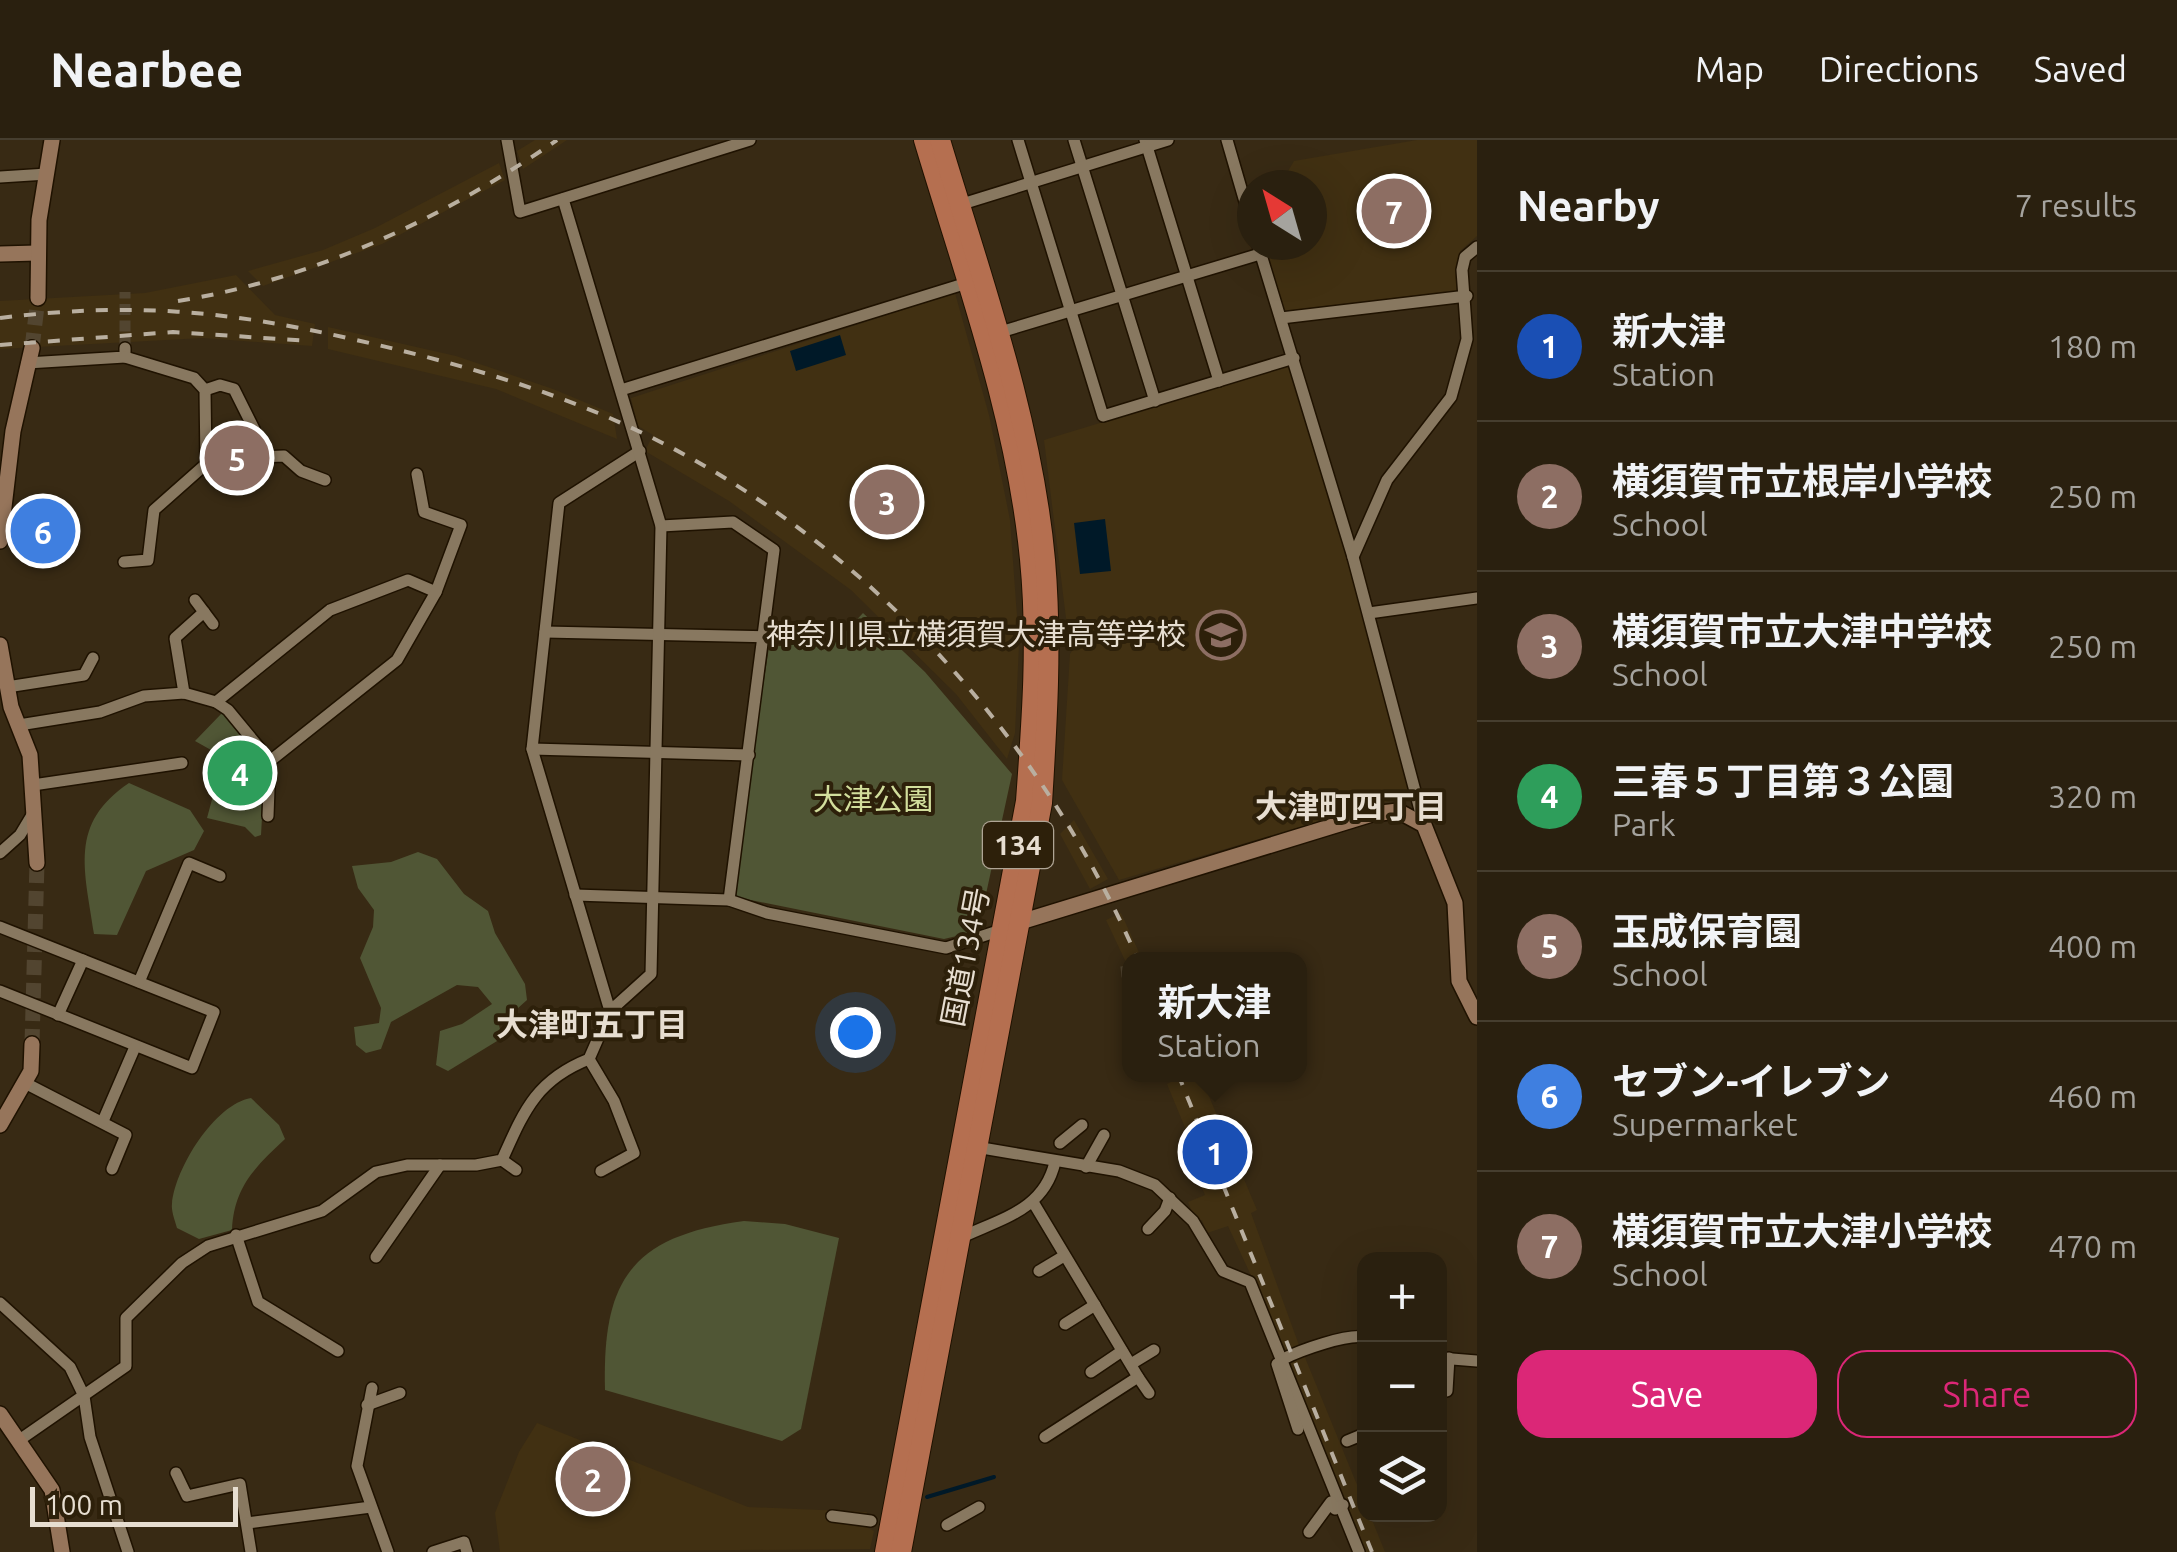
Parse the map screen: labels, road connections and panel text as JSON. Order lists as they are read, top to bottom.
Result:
{
  "streets": {
    "highway": ["134", "国道134号"]
  },
  "districts": ["大津町四丁目", "大津町五丁目"],
  "parks": ["大津公園"],
  "places": {
    "school or university": ["神奈川県立横須賀大津高等学校"]
  },
  "scale_bar": "100 m",
  "north": "top left",
  "page": {
    "header": "Nearbee",
    "nav": ["Map", "Directions", "Saved"],
    "heading": ["Nearby", "7 results"],
    "pins": [
      "7",
      "5",
      "3",
      "6",
      "4",
      "1",
      "2"
    ],
    "list": [
      {
        "mark": "1",
        "name": "新大津",
        "note": "Station",
        "value": "180 m"
      },
      {
        "mark": "2",
        "name": "横須賀市立根岸小学校",
        "note": "School",
        "value": "250 m"
      },
      {
        "mark": "3",
        "name": "横須賀市立大津中学校",
        "note": "School",
        "value": "250 m"
      },
      {
        "mark": "4",
        "name": "三春５丁目第３公園",
        "note": "Park",
        "value": "320 m"
      },
      {
        "mark": "5",
        "name": "玉成保育園",
        "note": "School",
        "value": "400 m"
      },
      {
        "mark": "6",
        "name": "セブン-イレブン",
        "note": "Supermarket",
        "value": "460 m"
      },
      {
        "mark": "7",
        "name": "横須賀市立大津小学校",
        "note": "School",
        "value": "470 m"
      }
    ],
    "popup": ["新大津", "Station"],
    "map_buttons": ["+", "−"],
    "buttons": ["Save", "Share"],
    "scale": "100 m"
  }
}
